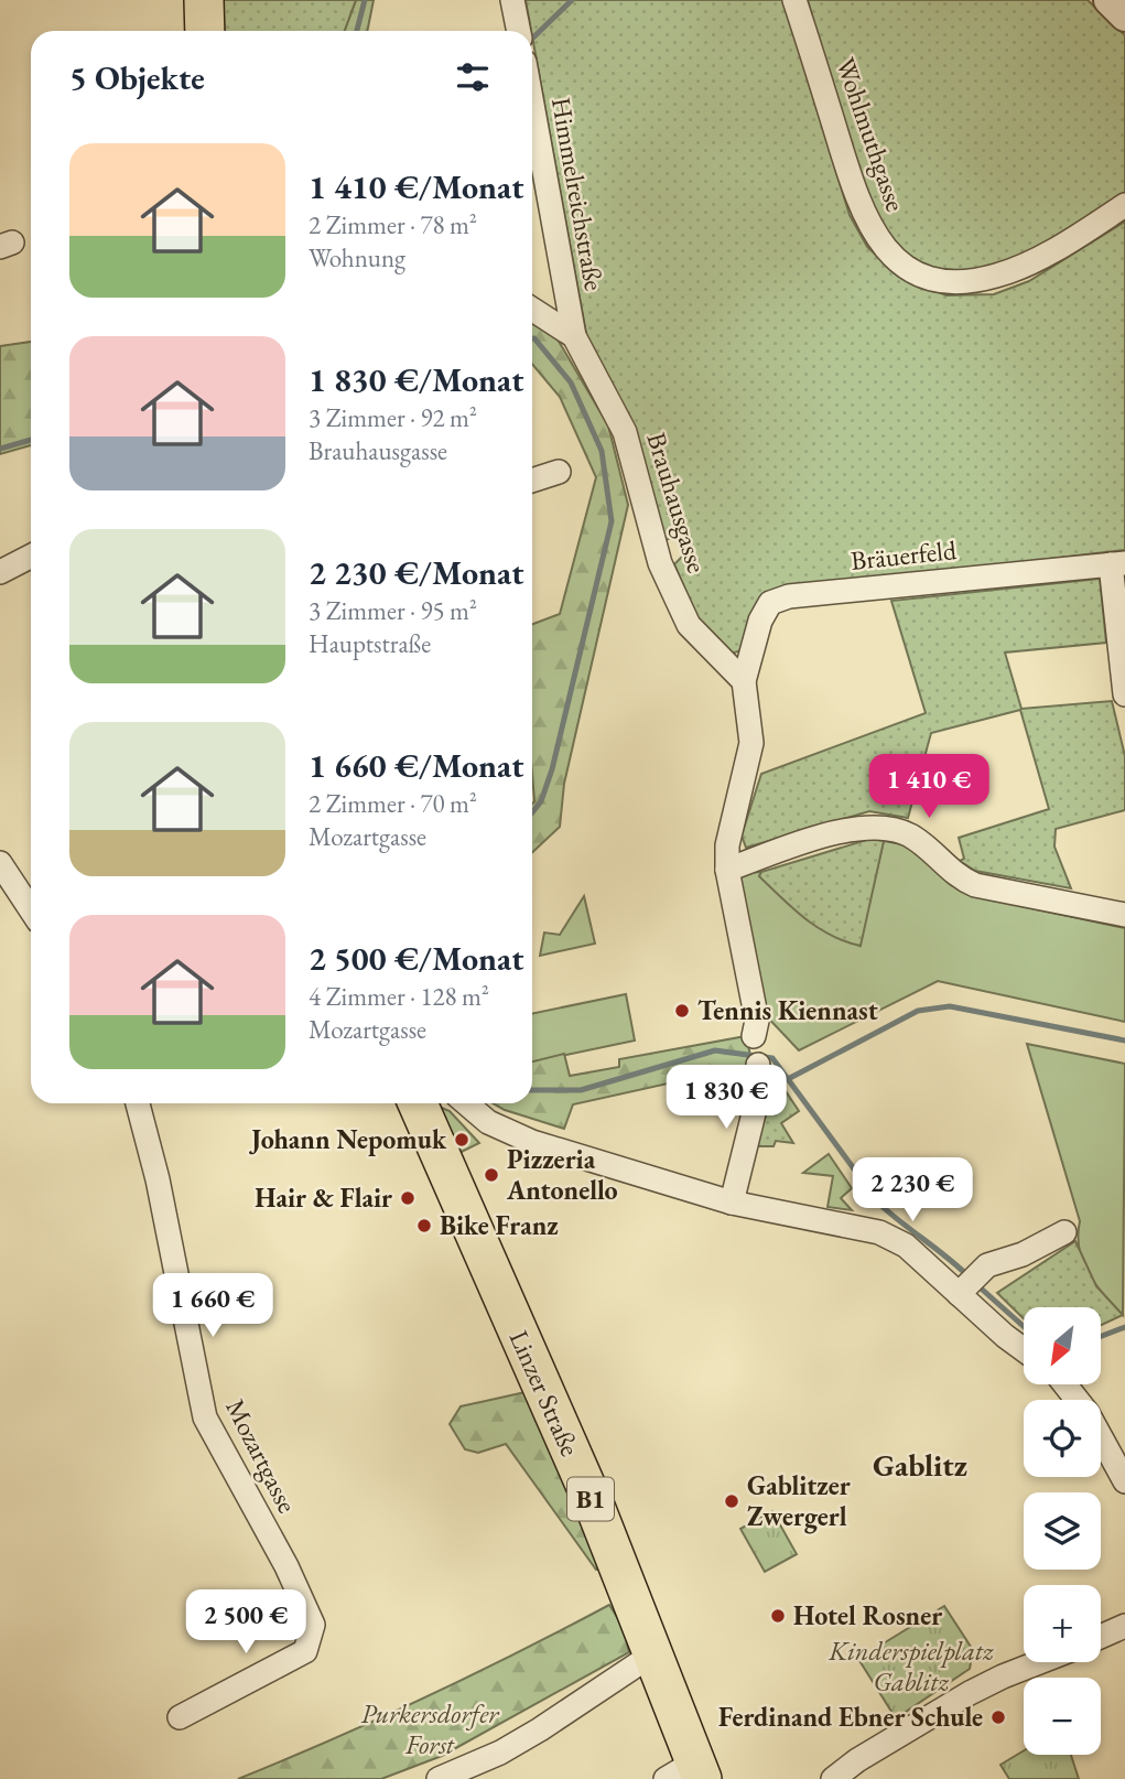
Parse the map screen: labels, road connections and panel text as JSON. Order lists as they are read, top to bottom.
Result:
{
  "streets": {
    "main road": ["Linzer Straße", "B1"],
    "street": [
      "Wohlmuthgasse",
      "Himmelreichstraße",
      "Brauhausgasse",
      "Bräuerfeld",
      "Mozartgasse"
    ]
  },
  "crossings": [
    ["Himmelreichstraße", "Brauhausgasse"],
    ["Brauhausgasse", "Bräuerfeld"]
  ],
  "districts": ["Gablitz"],
  "parks": ["Kinderspielplatz Gablitz", "Purkersdorfer Forst"],
  "places": [
    "Tennis Kiennast",
    "Johann Nepomuk",
    "Pizzeria Antonello",
    "Hair & Flair",
    "Bike Franz",
    "Gablitzer Zwergerl",
    "Hotel Rosner",
    "Ferdinand Ebner Schule"
  ],
  "north": "bottom left",
  "page": {
    "heading": "5 Objekte",
    "list": [
      {
        "name": "1 410 €/Monat",
        "note": "2 Zimmer · 78 m² · Wohnung"
      },
      {
        "name": "1 830 €/Monat",
        "note": "3 Zimmer · 92 m² · Brauhausgasse"
      },
      {
        "name": "2 230 €/Monat",
        "note": "3 Zimmer · 95 m² · Hauptstraße"
      },
      {
        "name": "1 660 €/Monat",
        "note": "2 Zimmer · 70 m² · Mozartgasse"
      },
      {
        "name": "2 500 €/Monat",
        "note": "4 Zimmer · 128 m² · Mozartgasse"
      }
    ],
    "price": [
      "1 410 €",
      "1 830 €",
      "2 230 €",
      "1 660 €",
      "2 500 €"
    ],
    "map_buttons": ["+", "−"]
  }
}
